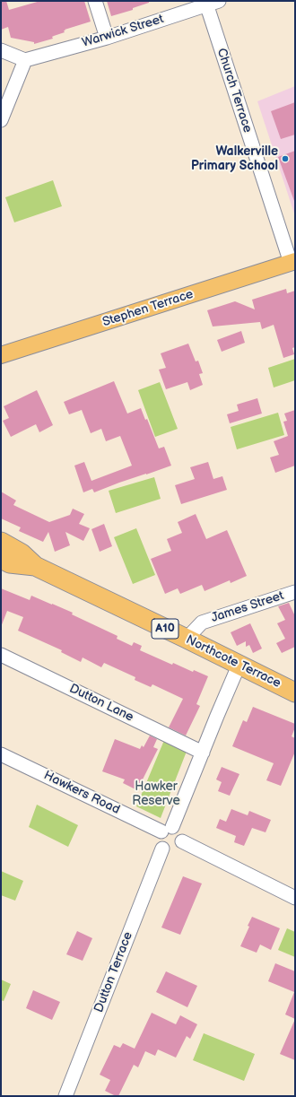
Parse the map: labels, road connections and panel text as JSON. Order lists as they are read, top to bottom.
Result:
{
  "streets": {
    "highway": ["A10", "Northcote Terrace"],
    "main road": ["Stephen Terrace"],
    "street": [
      "Warwick Street",
      "Church Terrace",
      "James Street",
      "Dutton Lane",
      "Hawkers Road",
      "Dutton Terrace"
    ]
  },
  "crossings": [
    ["Warwick Street", "Church Terrace"],
    ["Church Terrace", "Stephen Terrace"],
    ["James Street", "Northcote Terrace"],
    ["Hawkers Road", "Dutton Terrace"]
  ],
  "parks": ["Hawker Reserve"],
  "places": ["Walkerville Primary School"]
}
